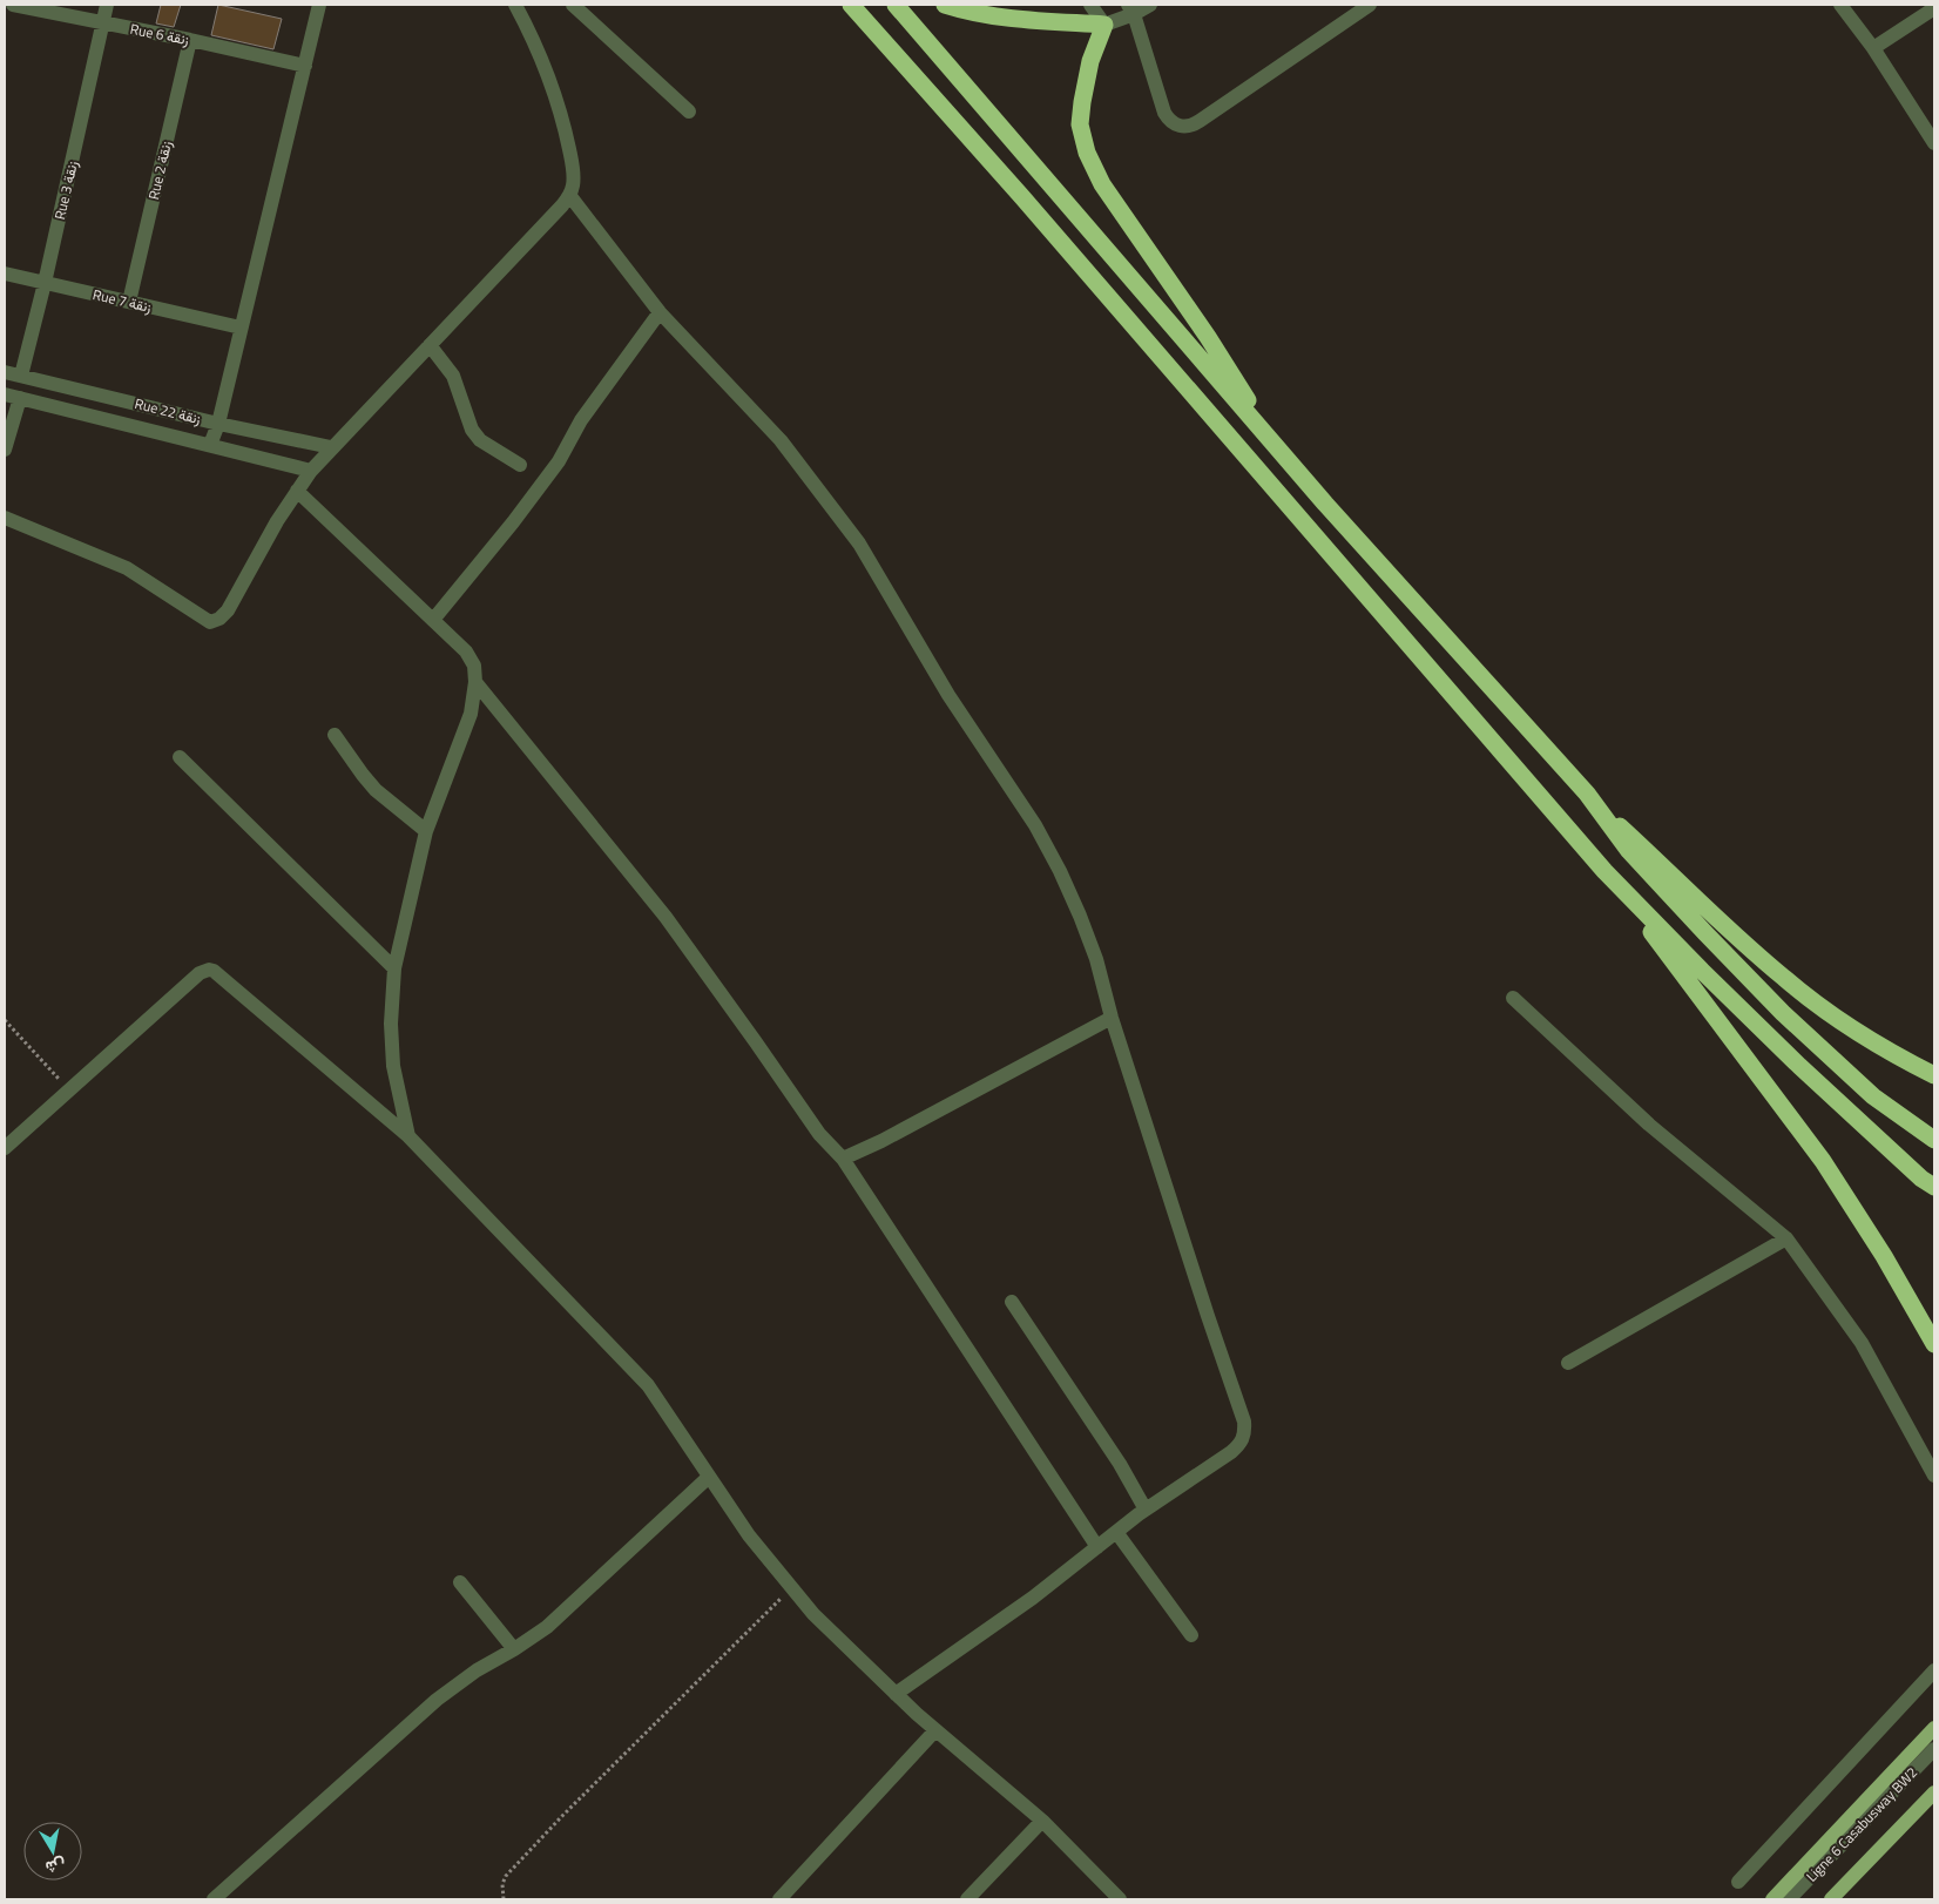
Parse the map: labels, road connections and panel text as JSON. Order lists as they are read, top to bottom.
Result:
{
  "streets": {
    "street": [
      "Rue 6 زنقة",
      "Rue 2 زنقة",
      "Rue 3 زنقة",
      "Rue 7 زنقة",
      "Rue 22 زنقة",
      "Ligne 6 Casabusway BW2"
    ]
  },
  "crossings": [
    ["Rue 6 زنقة", "Rue 2 زنقة"],
    ["Rue 6 زنقة", "Rue 3 زنقة"],
    ["Rue 2 زنقة", "Rue 7 زنقة"],
    ["Rue 3 زنقة", "Rue 7 زنقة"],
    ["Rue 3 زنقة", "Rue 22 زنقة"]
  ],
  "north": "bottom"
}
